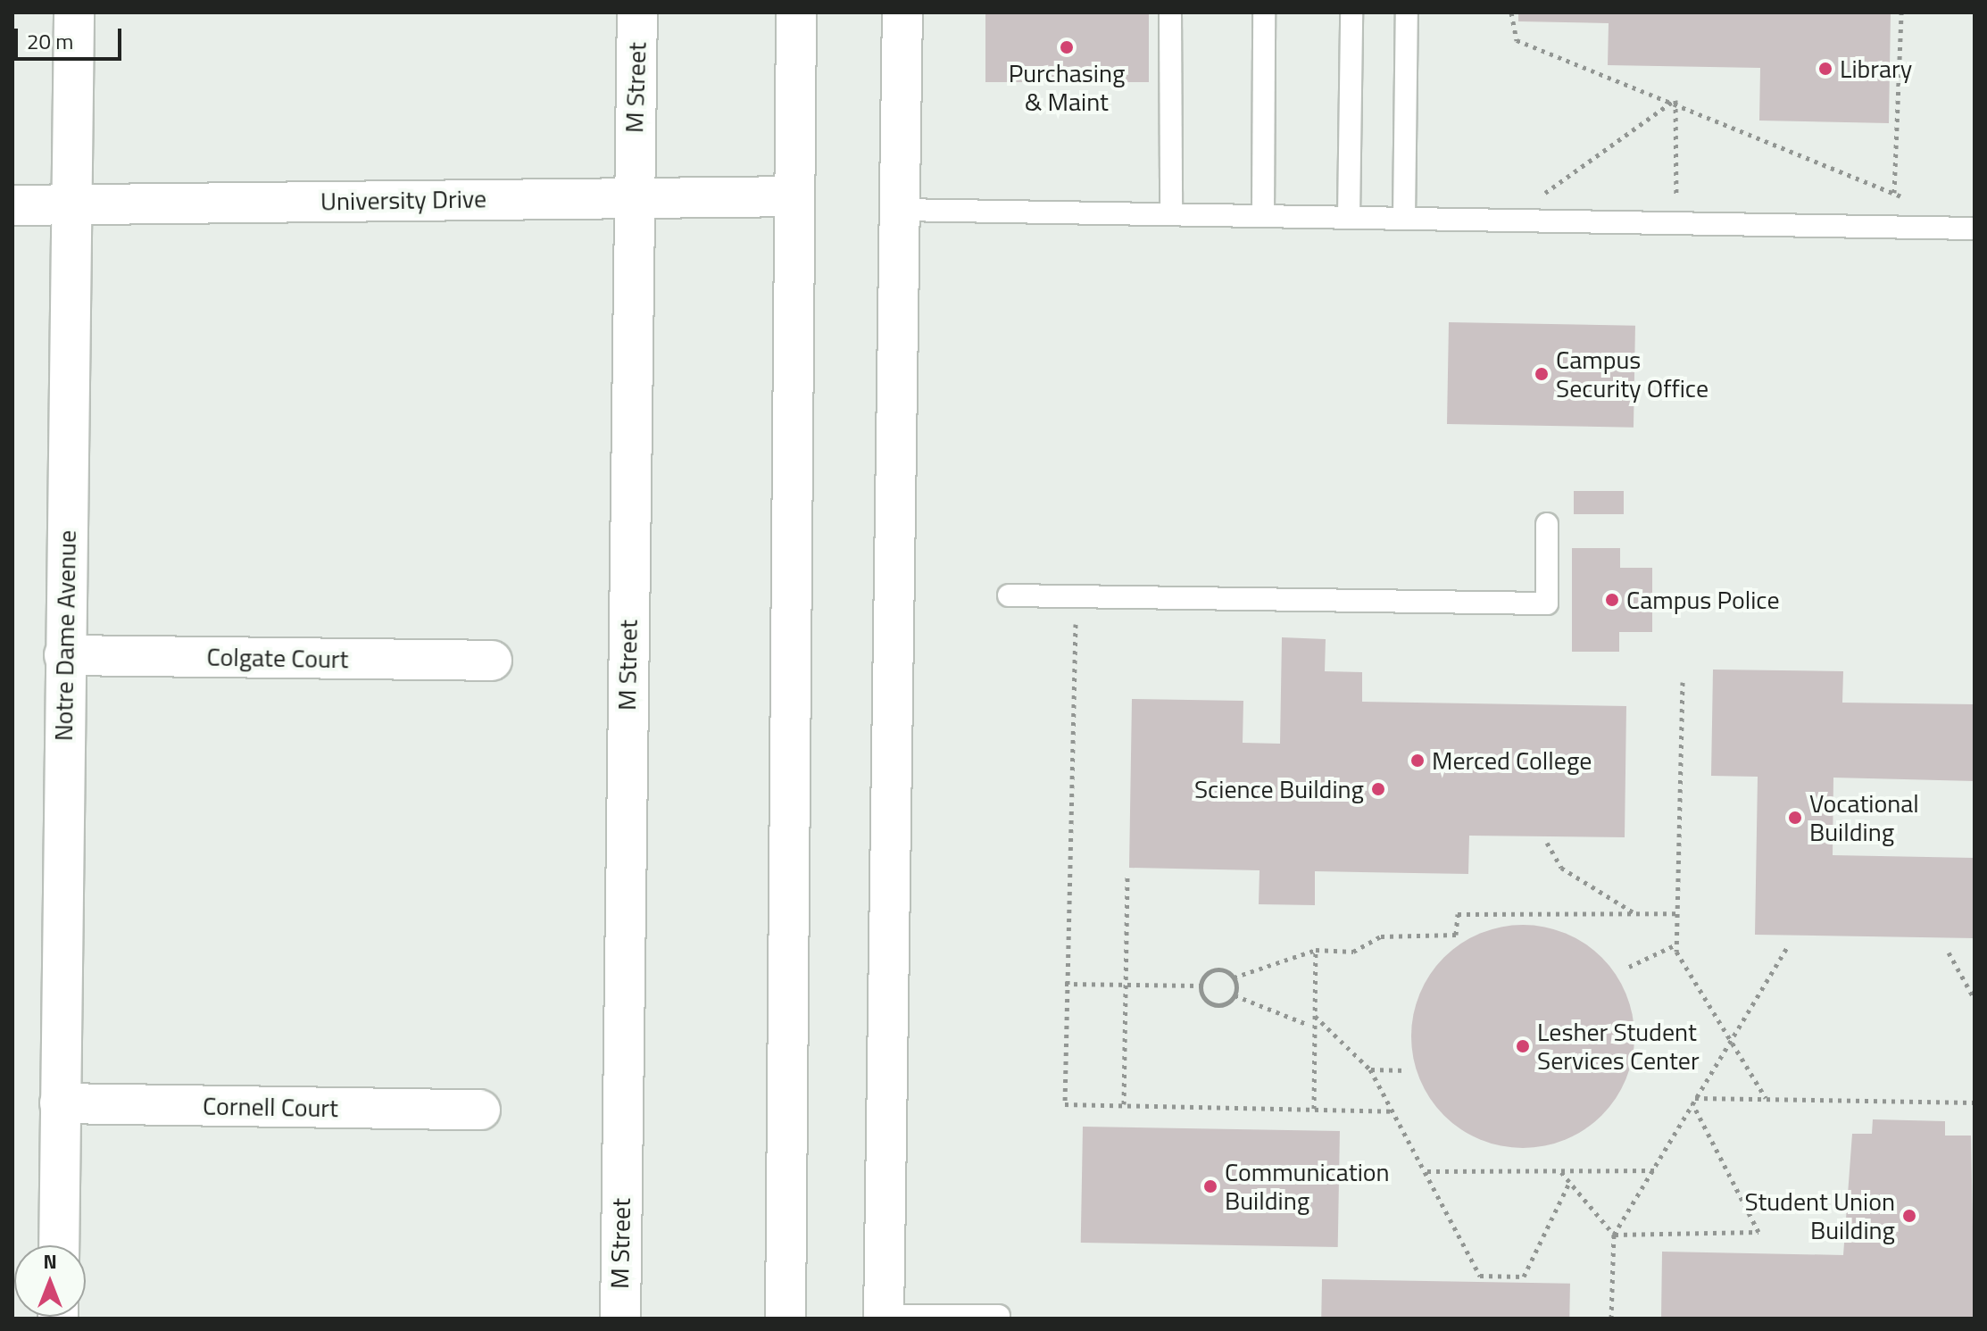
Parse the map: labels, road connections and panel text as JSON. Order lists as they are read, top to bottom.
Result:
{
  "streets": {
    "street": [
      "M Street",
      "University Drive",
      "Notre Dame Avenue",
      "Colgate Court",
      "Cornell Court"
    ]
  },
  "crossings": [
    ["M Street", "University Drive"],
    ["University Drive", "Notre Dame Avenue"],
    ["Notre Dame Avenue", "Colgate Court"],
    ["Notre Dame Avenue", "Cornell Court"]
  ],
  "places": [
    "Purchasing & Maint",
    "Library",
    "Campus Security Office",
    "Campus Police",
    "Merced College",
    "Science Building",
    "Vocational Building",
    "Lesher Student Services Center",
    "Communication Building",
    "Student Union Building"
  ],
  "scale_bar": "20 m",
  "north": "top"
}
